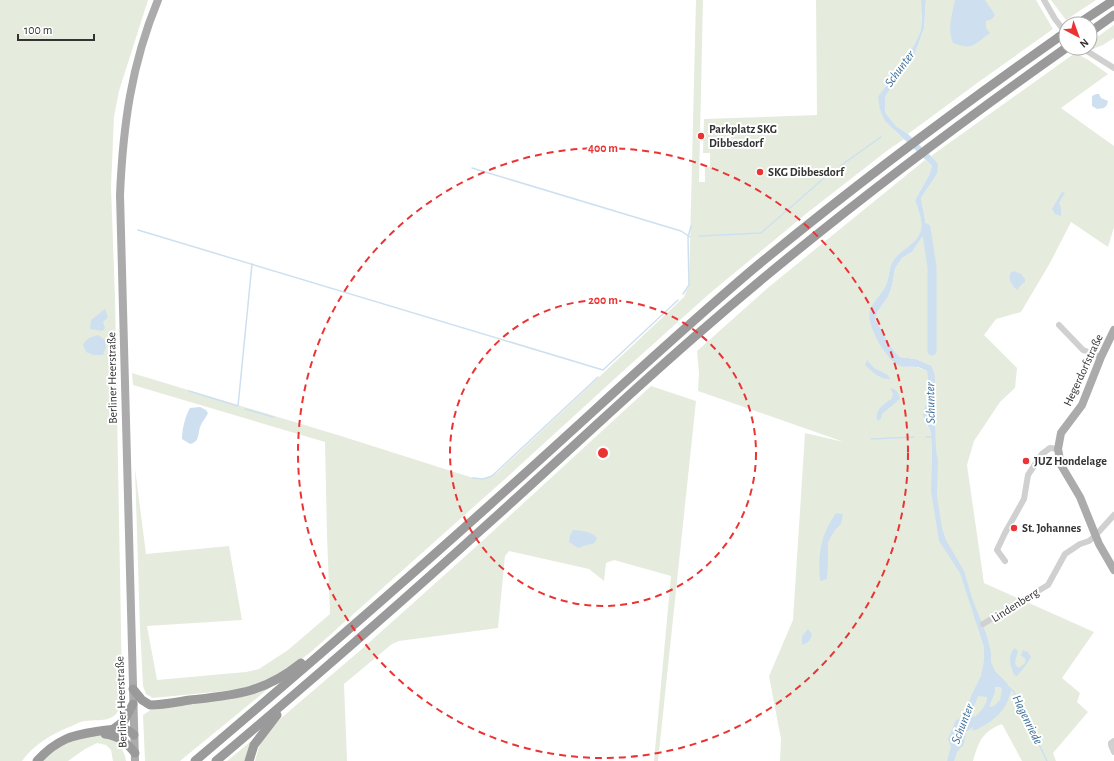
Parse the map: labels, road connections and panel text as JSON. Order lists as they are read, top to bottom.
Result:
{
  "streets": {
    "main road": ["Hegerdorfstraße", "Berliner Heerstraße"],
    "street": ["Lindenberg"]
  },
  "water": ["Schunter", "Hagenriede"],
  "places": [
    "Parkplatz SKG Dibbesdorf",
    "SKG Dibbesdorf",
    "JUZ Hondelage",
    "St. Johannes"
  ],
  "scale_bar": "100 m",
  "north": "bottom right",
  "rings": ["400 m", "200 m"]
}
